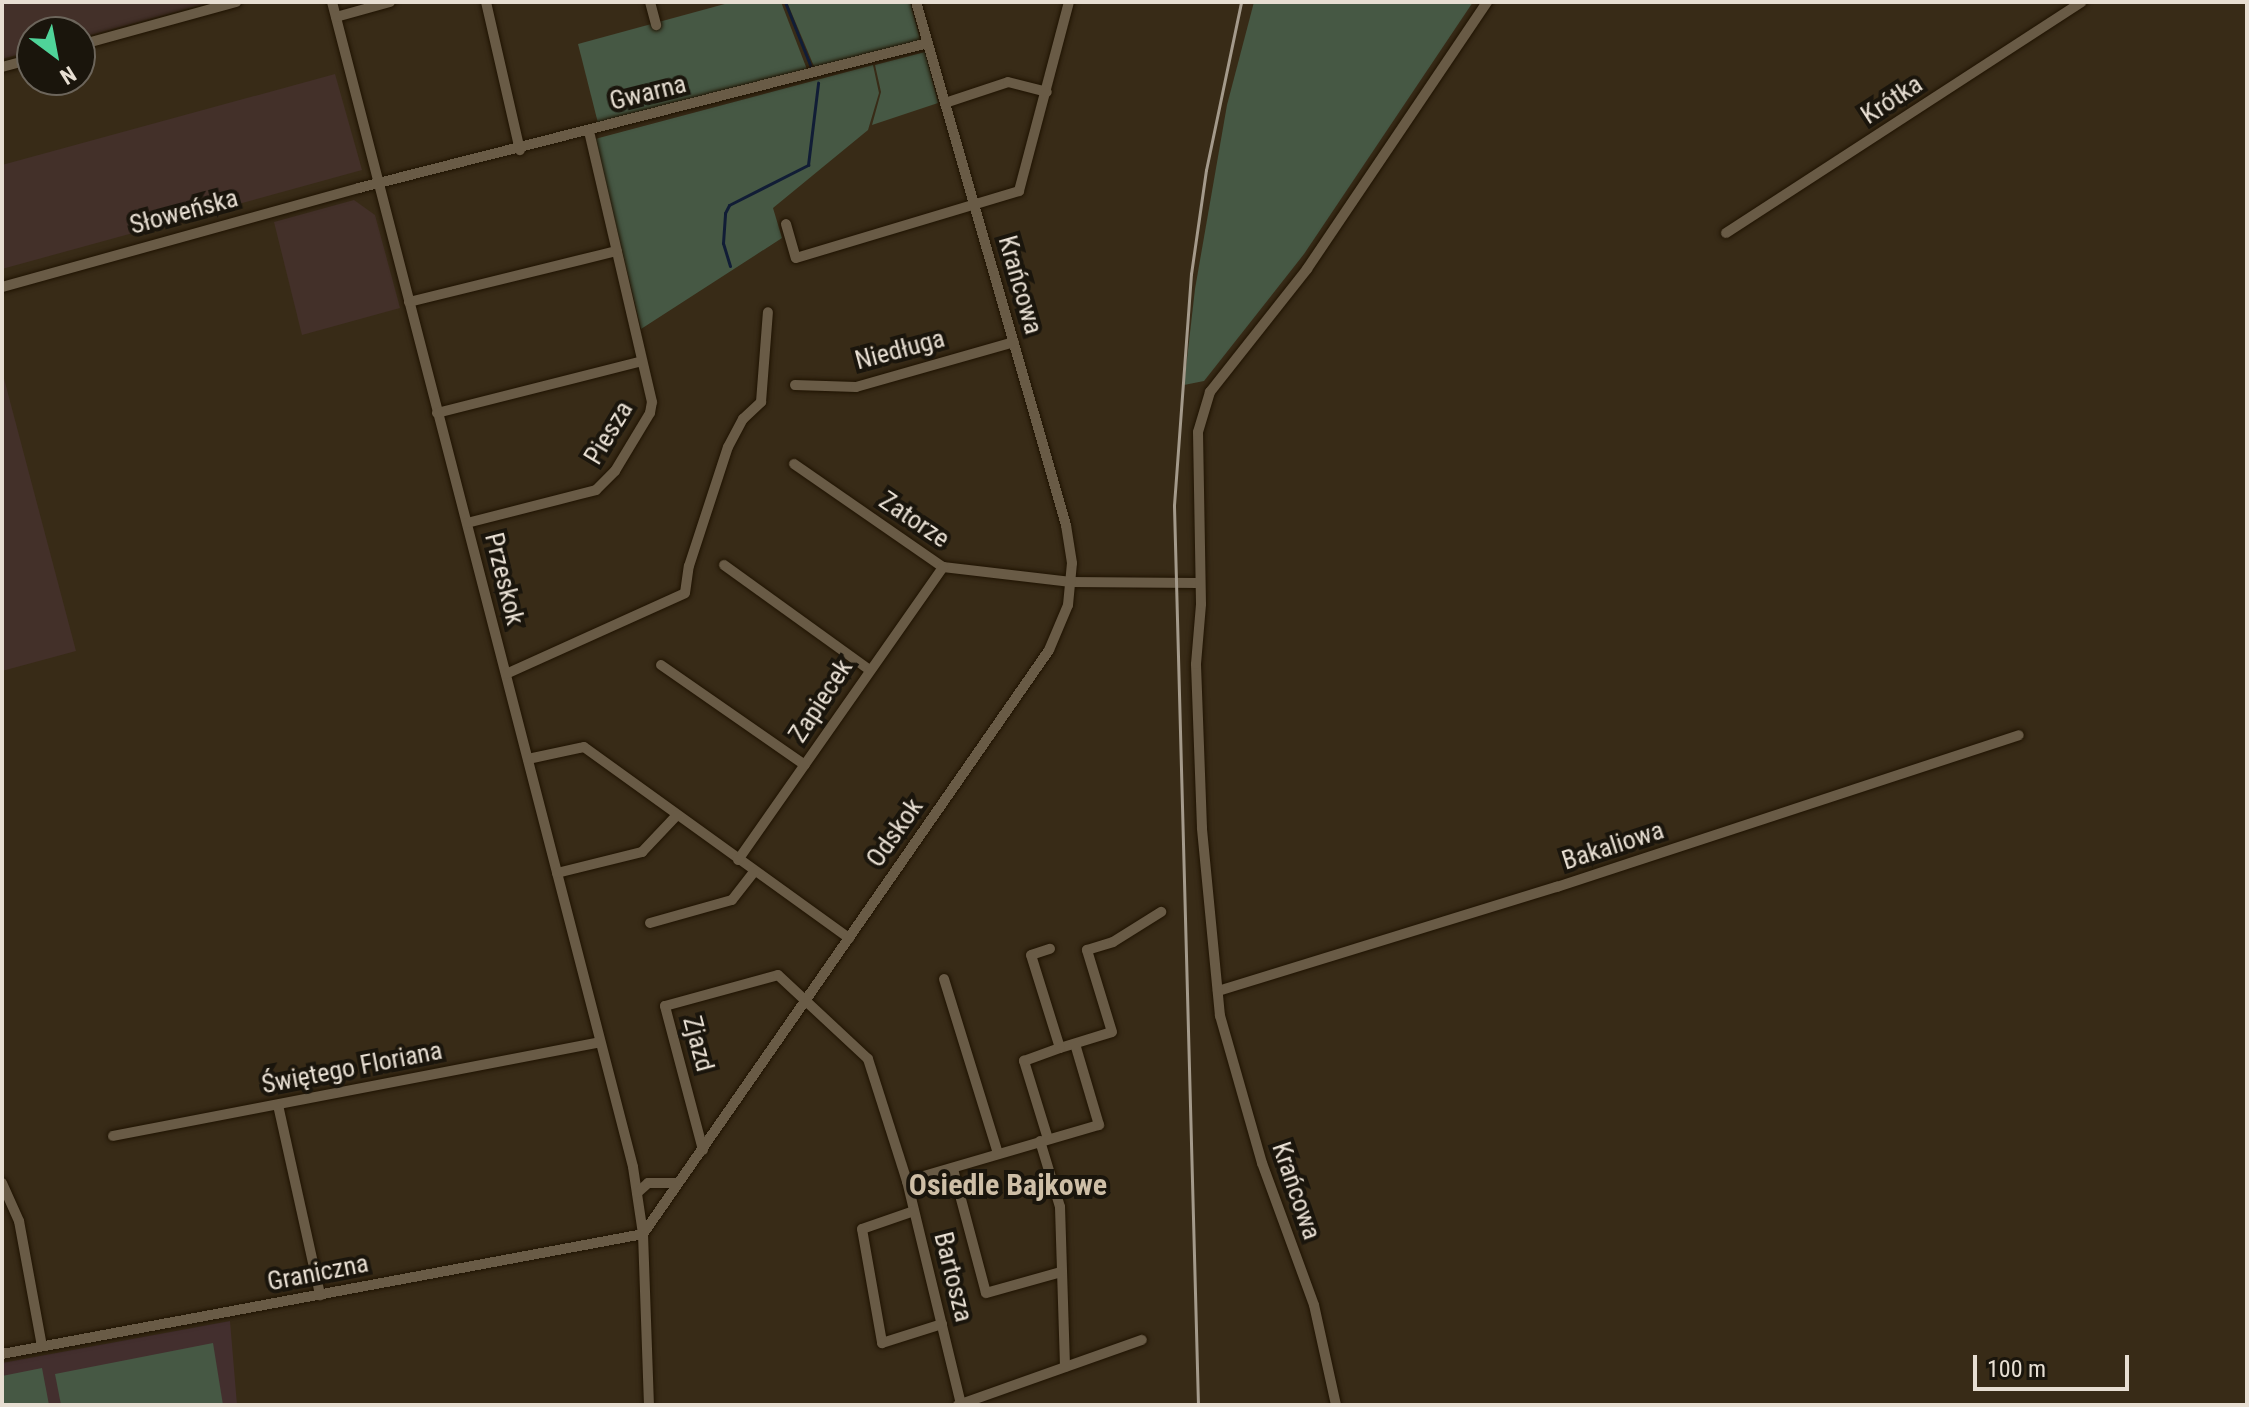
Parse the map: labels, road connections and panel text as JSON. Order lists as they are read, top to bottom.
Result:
{
  "streets": {
    "street": [
      "Gwarna",
      "Krótka",
      "Słoweńska",
      "Krańcowa",
      "Niedługa",
      "Piesza",
      "Zatorze",
      "Przeskok",
      "Zapiecek",
      "Odskok",
      "Bakaliowa",
      "Zjazd",
      "Świętego Floriana",
      "Graniczna",
      "Bartosza"
    ]
  },
  "crossings": [
    ["Gwarna", "Słoweńska"],
    ["Gwarna", "Krańcowa"],
    ["Gwarna", "Piesza"],
    ["Gwarna", "Przeskok"],
    ["Słoweńska", "Przeskok"],
    ["Krańcowa", "Niedługa"],
    ["Krańcowa", "Zatorze"],
    ["Krańcowa", "Odskok"],
    ["Krańcowa", "Bakaliowa"],
    ["Piesza", "Przeskok"],
    ["Zatorze", "Zapiecek"],
    ["Zatorze", "Odskok"],
    ["Przeskok", "Odskok"],
    ["Przeskok", "Świętego Floriana"],
    ["Przeskok", "Graniczna"],
    ["Odskok", "Zjazd"],
    ["Odskok", "Graniczna"],
    ["Odskok", "Bartosza"],
    ["Zjazd", "Bartosza"]
  ],
  "districts": ["Osiedle Bajkowe"],
  "scale_bar": "100 m",
  "north": "bottom right"
}
